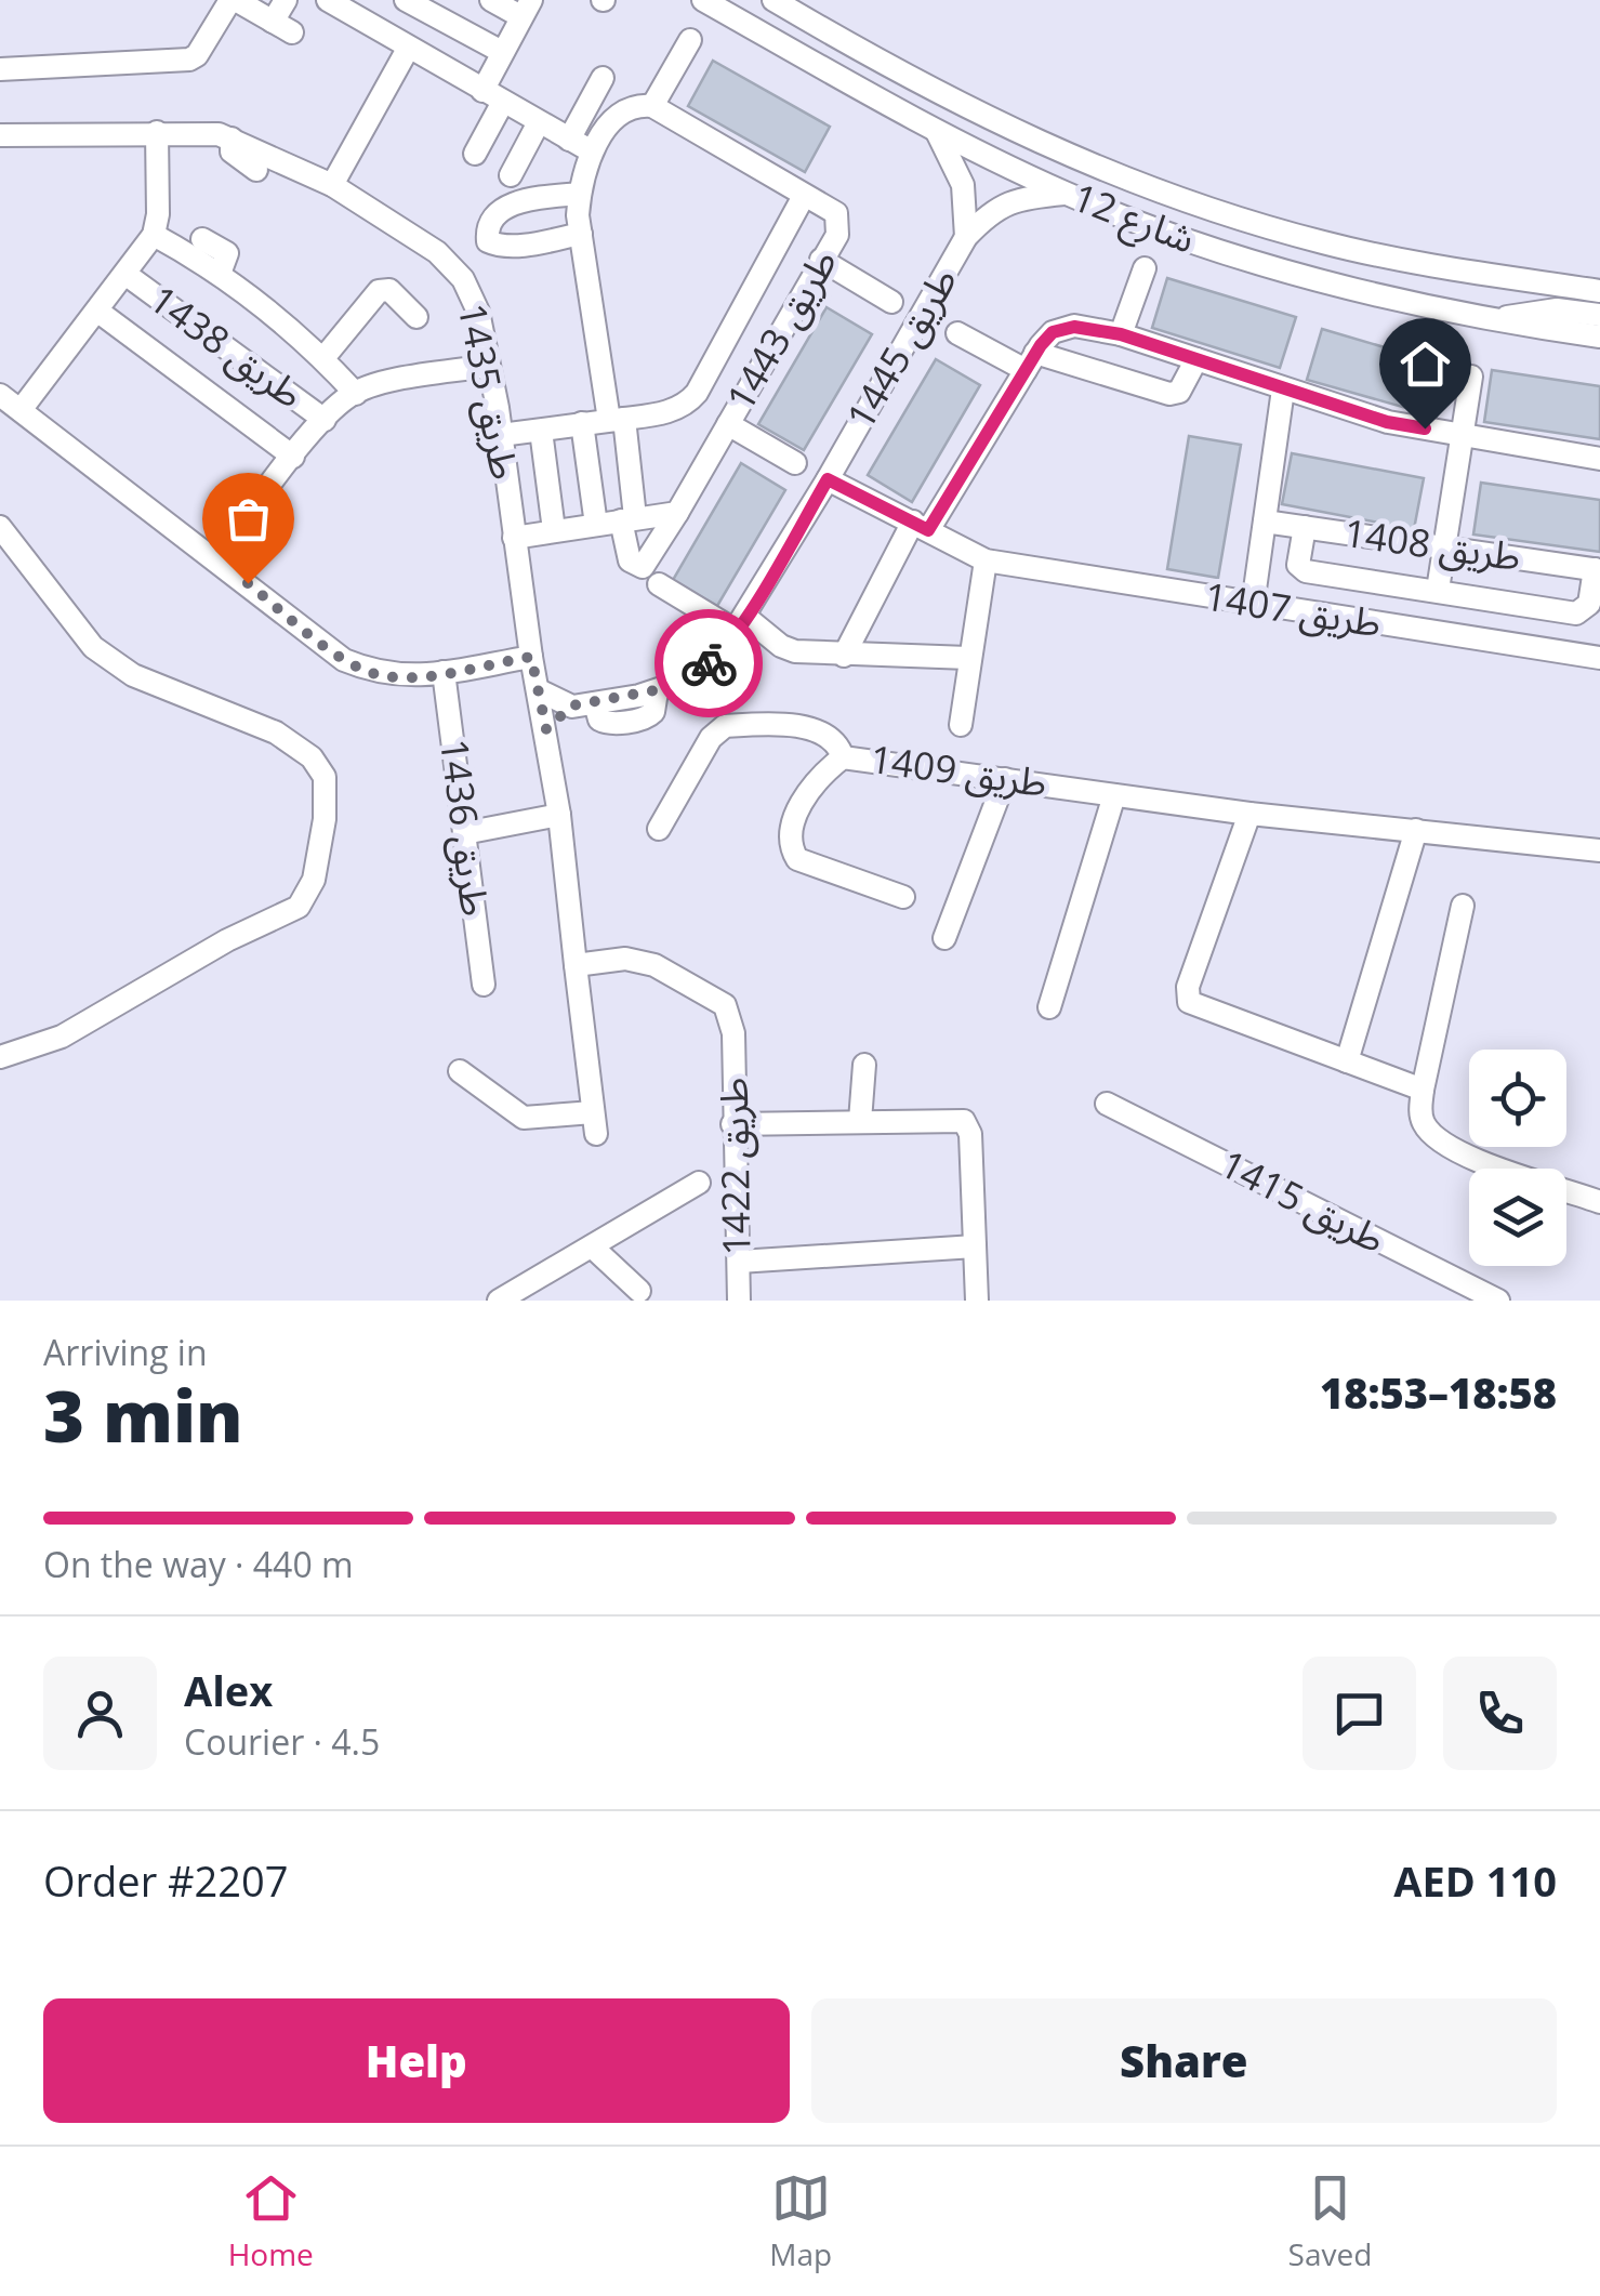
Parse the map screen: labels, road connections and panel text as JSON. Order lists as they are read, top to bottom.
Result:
{
  "streets": {
    "street": [
      "شارع 12",
      "طريق 1443",
      "طريق 1438",
      "طريق 1445",
      "طريق 1435",
      "طريق 1408",
      "طريق 1407",
      "طريق 1409",
      "طريق 1436",
      "طريق 1422",
      "طريق 1415"
    ]
  },
  "crossings": [
    ["شارع 12", "طريق 1445"],
    ["طريق 1438", "طريق 1435"],
    ["طريق 1445", "طريق 1407"],
    ["طريق 1435", "طريق 1422"]
  ],
  "page": {
    "heading": ["3 min", "Arriving in", "18:53–18:58"],
    "panel": [
      "Alex",
      "Courier · 4.5",
      "Order #2207",
      "AED 110"
    ],
    "bar": "On the way · 440 m",
    "buttons": ["Help", "Share"],
    "tabs": ["Home", "Map", "Saved"]
  }
}
